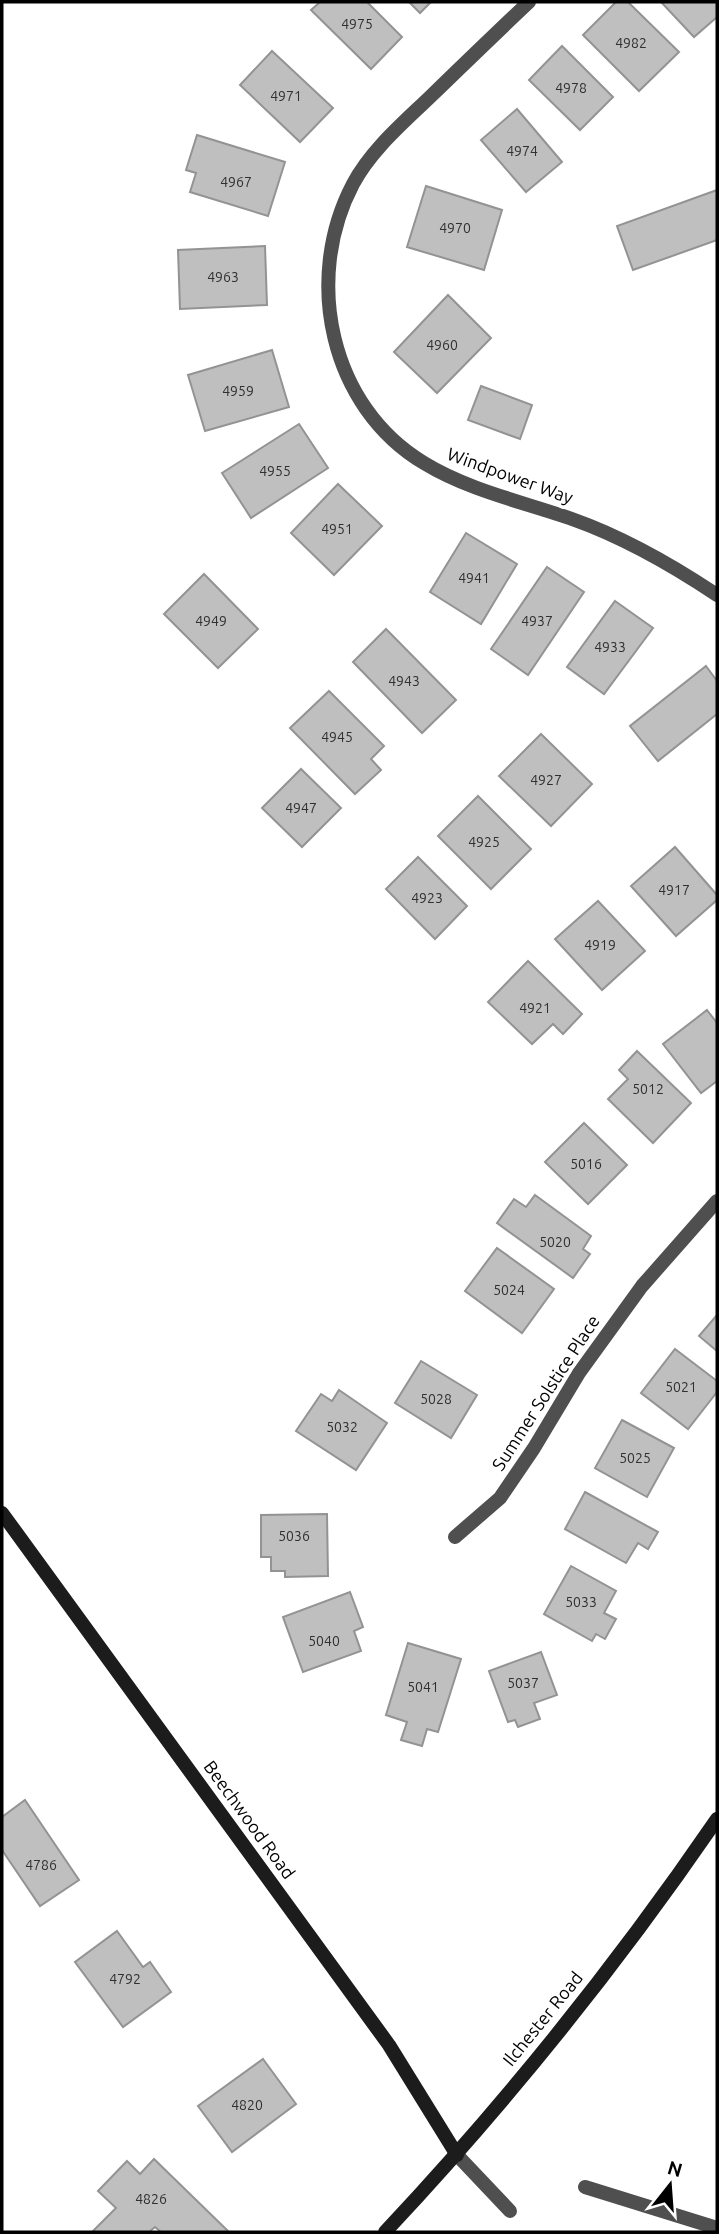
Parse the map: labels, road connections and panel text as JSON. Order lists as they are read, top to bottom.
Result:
{
  "streets": {
    "street": [
      "Windpower Way",
      "Summer Solstice Place",
      "Beechwood Road",
      "Ilchester Road"
    ]
  },
  "crossings": [
    ["Beechwood Road", "Ilchester Road"]
  ],
  "house_numbers": [
    "4975",
    "4982",
    "4978",
    "4971",
    "4974",
    "4967",
    "4970",
    "4963",
    "4960",
    "4959",
    "4955",
    "4951",
    "4941",
    "4949",
    "4937",
    "4933",
    "4943",
    "4945",
    "4927",
    "4947",
    "4925",
    "4917",
    "4923",
    "4919",
    "4921",
    "5012",
    "5016",
    "5020",
    "5024",
    "5021",
    "5028",
    "5032",
    "5025",
    "5036",
    "5033",
    "5040",
    "5037",
    "5041",
    "4786",
    "4792",
    "4820",
    "4826"
  ],
  "north": "top"
}
